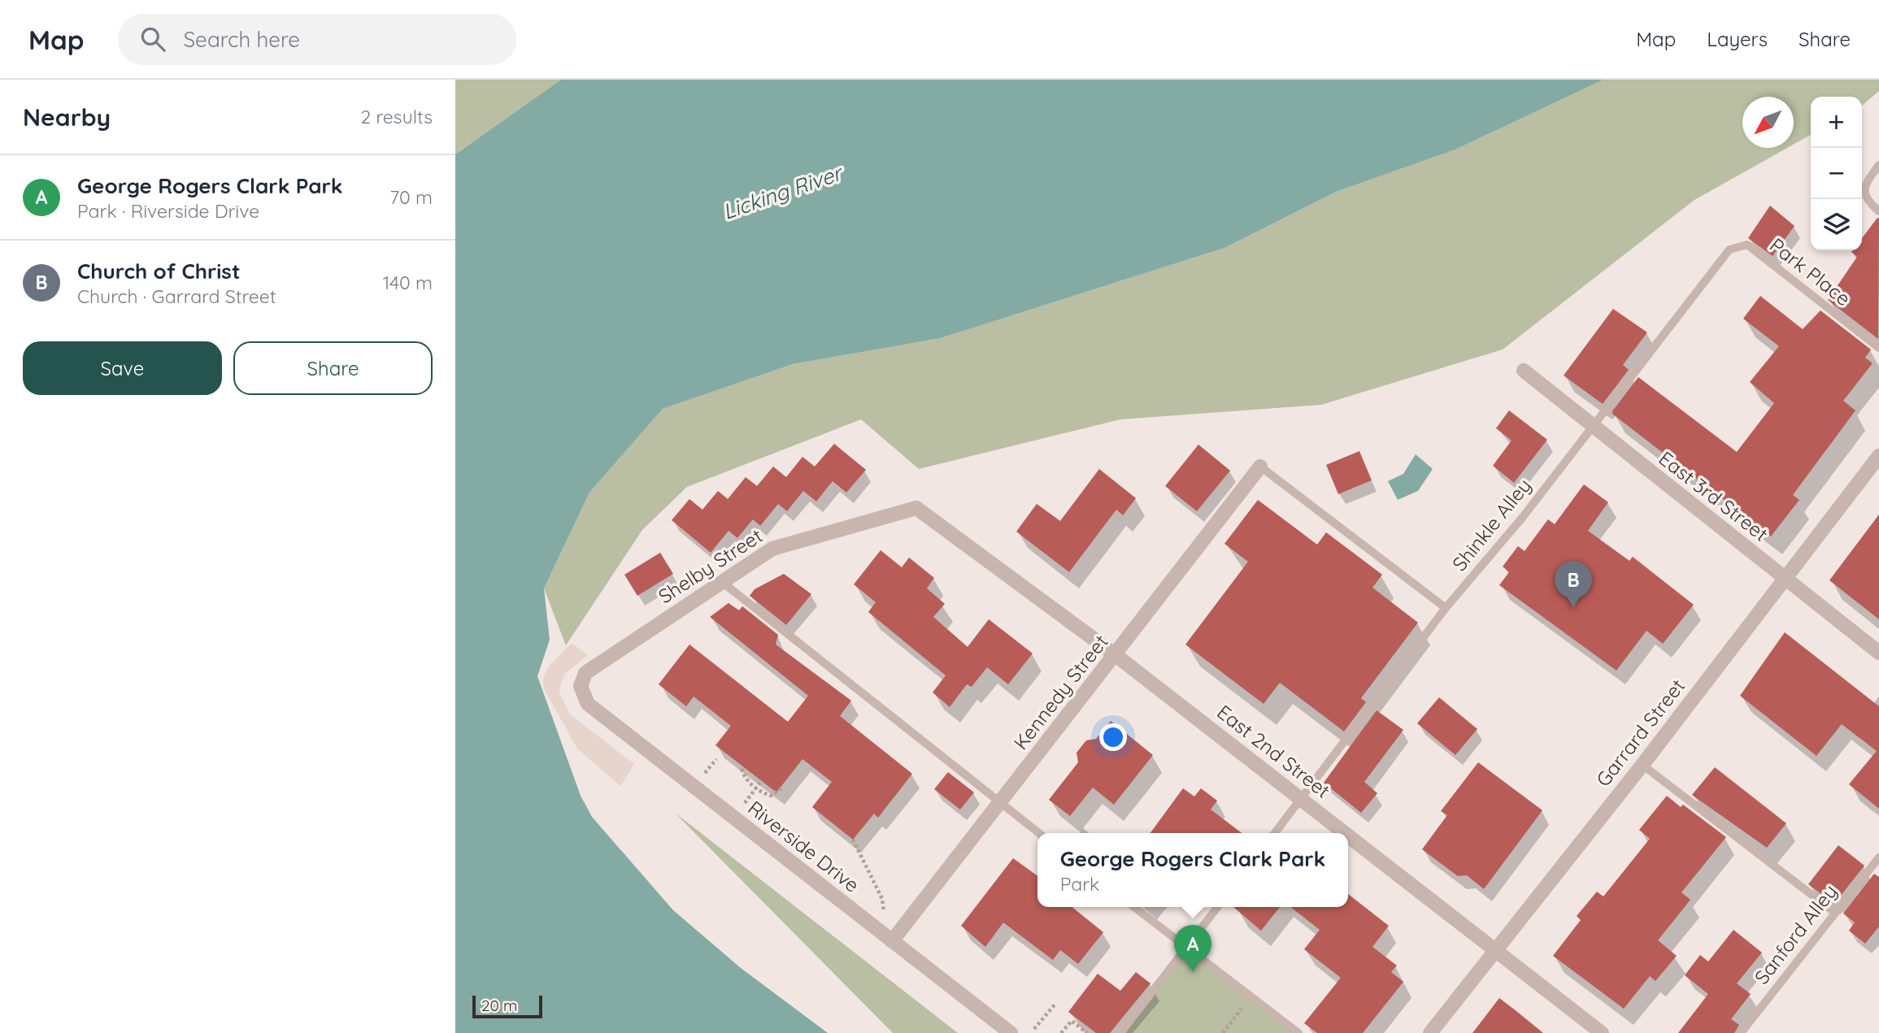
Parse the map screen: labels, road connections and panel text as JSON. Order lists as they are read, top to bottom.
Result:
{
  "streets": {
    "street": [
      "East 3rd Street",
      "Shelby Street",
      "Kennedy Street",
      "Garrard Street",
      "East 2nd Street",
      "Riverside Drive"
    ],
    "lane": ["Park Place", "Shinkle Alley", "Sanford Alley"]
  },
  "crossings": [
    ["Park Place", "Shinkle Alley"],
    ["East 3rd Street", "Shinkle Alley"],
    ["East 3rd Street", "Garrard Street"],
    ["Shinkle Alley", "East 2nd Street"],
    ["Shelby Street", "East 2nd Street"],
    ["Shelby Street", "Riverside Drive"],
    ["Kennedy Street", "East 2nd Street"],
    ["Kennedy Street", "Riverside Drive"],
    ["Garrard Street", "East 2nd Street"]
  ],
  "water": ["Licking River"],
  "scale_bar": "20 m",
  "north": "bottom left",
  "page": {
    "header": "Map",
    "search": "Search here",
    "nav": ["Map", "Layers", "Share"],
    "heading": ["Nearby", "2 results"],
    "map_buttons": ["+", "−"],
    "list": [
      {
        "mark": "A",
        "name": "George Rogers Clark Park",
        "note": "Park · Riverside Drive",
        "value": "70 m"
      },
      {
        "mark": "B",
        "name": "Church of Christ",
        "note": "Church · Garrard Street",
        "value": "140 m"
      }
    ],
    "buttons": ["Save", "Share"],
    "pins": ["B", "A"],
    "popup": ["George Rogers Clark Park", "Park"],
    "scale": "20 m"
  }
}
